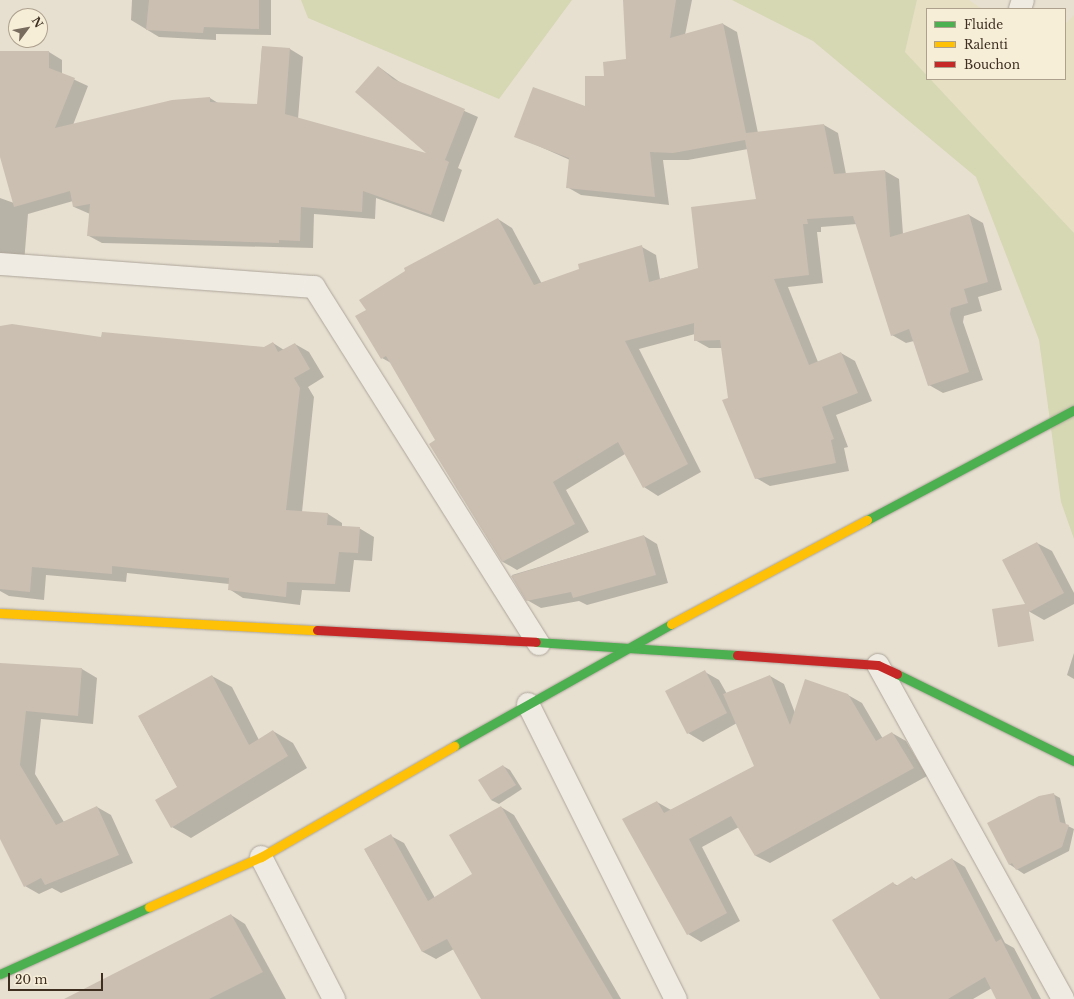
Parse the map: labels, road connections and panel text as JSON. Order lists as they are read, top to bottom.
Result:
{
  "legend": ["Fluide", "Ralenti", "Bouchon"],
  "scale_bar": "20 m",
  "north": "top right"
}
